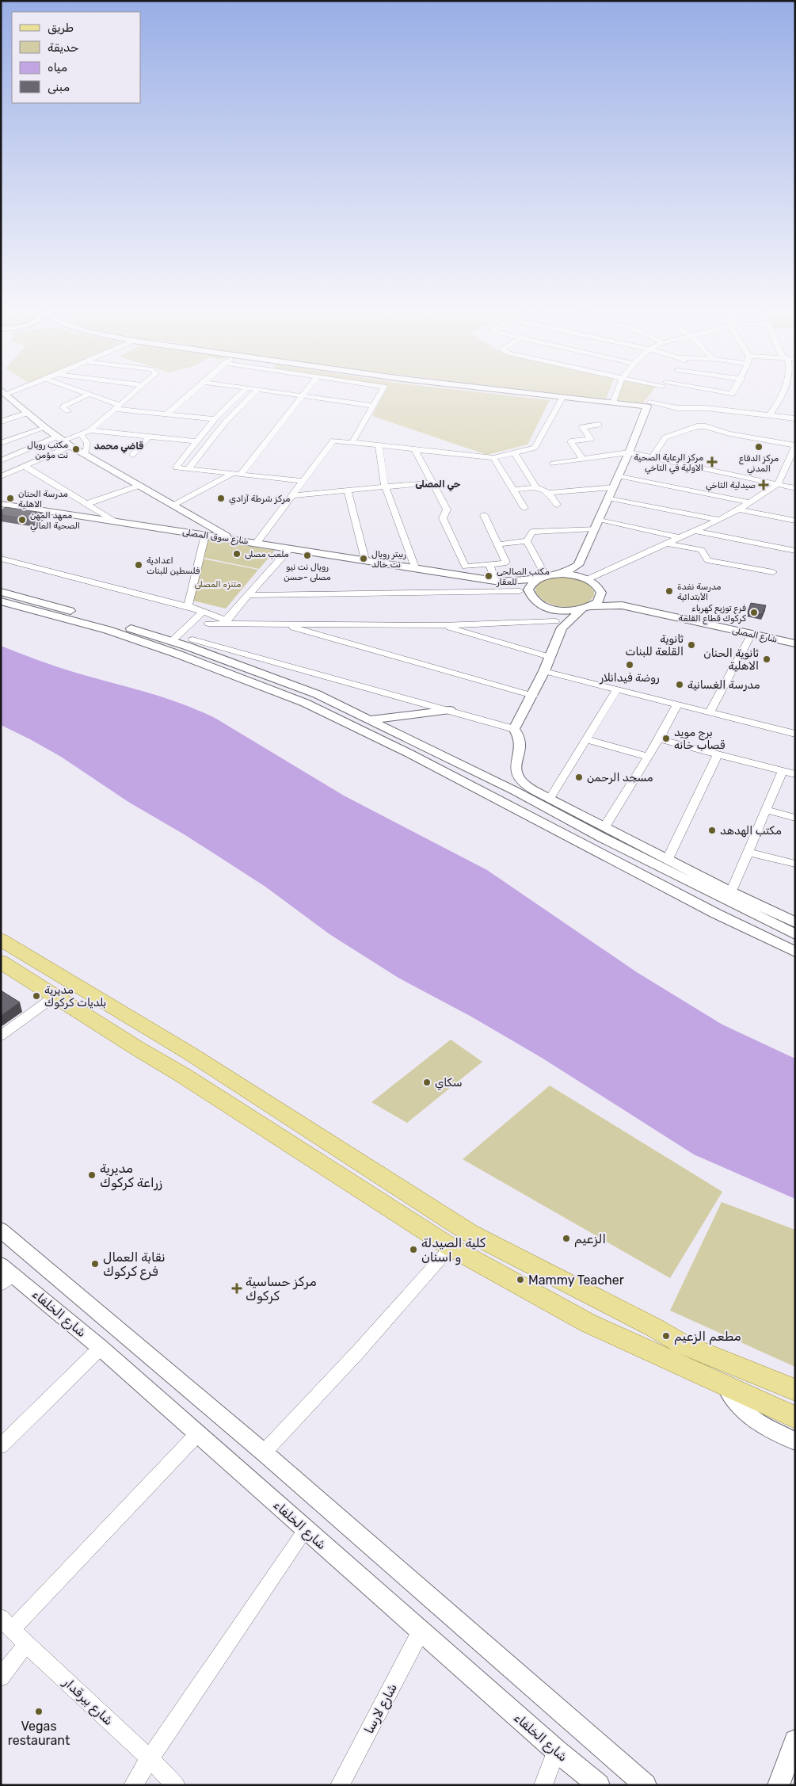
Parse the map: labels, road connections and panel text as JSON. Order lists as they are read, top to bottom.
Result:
{
  "streets": {
    "street": [
      "شارع سوق المصلى",
      "شارع المصلى",
      "شارع الخلفاء",
      "شارع بيرقدار",
      "شارع لارسا"
    ]
  },
  "crossings": [
    ["شارع سوق المصلى", "شارع المصلى"],
    ["شارع الخلفاء", "شارع لارسا"]
  ],
  "districts": ["قاضي محمد", "حي المصلى"],
  "parks": ["متنزه المصلى"],
  "places": {
    "other": [
      "مركز الدفاع المدني",
      "مكتب رويال نت مؤمن",
      "مدرسة الحنان الاهلية",
      "مركز شرطة آزادي",
      "معهد المهن الصحية العالي",
      "ملعب مصلى",
      "رويال نت نيو مصلى -حسن",
      "ربيتر رويال نت خالد",
      "اعدادية فلسطين للبنات",
      "مكتب الصالحي للعقار",
      "مدرسة نغدة الأبتدائية",
      "فرع توزيع كهرباء كركوك قطاع القلعة",
      "ثانوية القلعة للبنات",
      "ثانوية الحنان الاهلية",
      "روضة فيدانلار",
      "مدرسة الغسانية",
      "برج مويد قصاب خانه",
      "مسجد الرحمن",
      "مكتب الهدهد",
      "مديرية بلديات كركوك",
      "سكاي",
      "مديرية زراعة كركوك",
      "الزعيم",
      "كلية الصيدلة و اسنان",
      "نقابة العمال فرع كركوك",
      "Mammy Teacher",
      "مطعم الزعيم",
      "Vegas restaurant"
    ],
    "health": ["مركز الرعاية الصحية الاولية في التاخي", "صيدلية التاخي", "مركز حساسية كركوك"]
  },
  "legend": [
    "طريق",
    "حديقة",
    "مياه",
    "مبنى"
  ]
}
